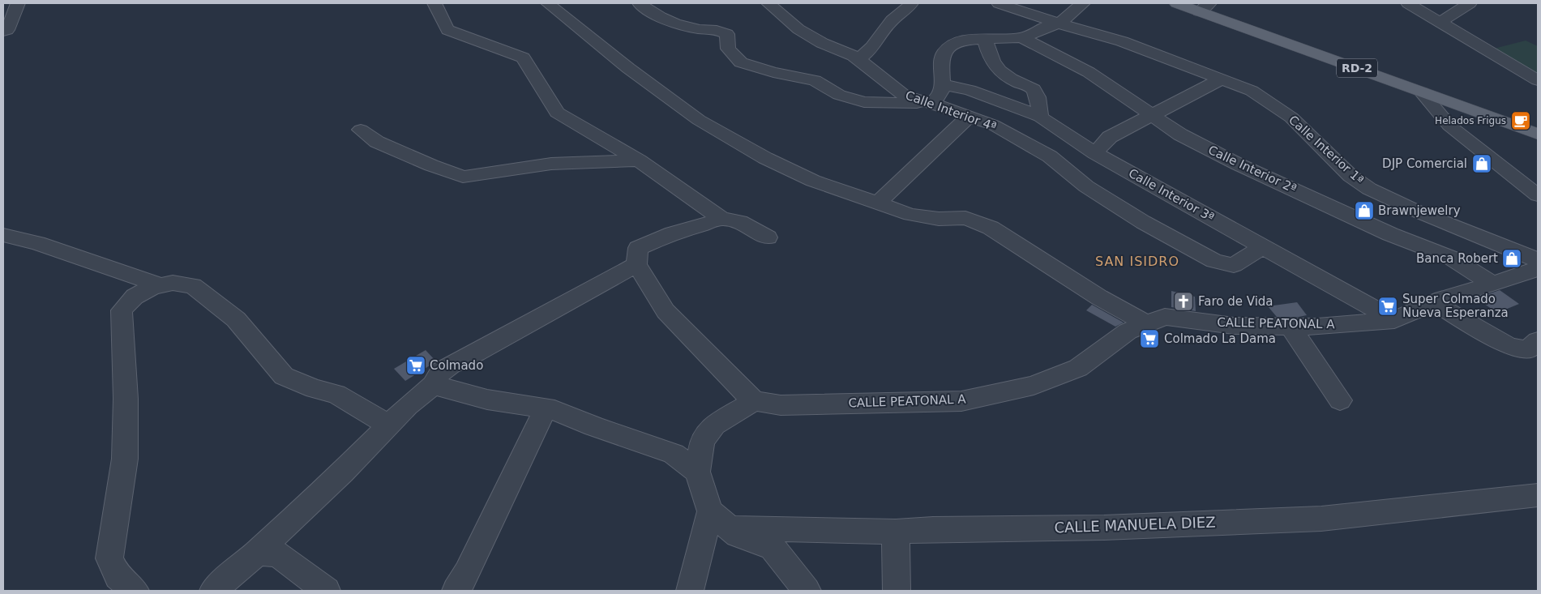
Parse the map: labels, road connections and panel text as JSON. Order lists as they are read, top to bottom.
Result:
{
  "streets": {
    "main road": ["RD-2"],
    "street": [
      "Calle Interior 4ª",
      "Calle Interior 1ª",
      "Calle Interior 2ª",
      "Calle Interior 3ª",
      "CALLE PEATONAL A",
      "CALLE MANUELA DIEZ"
    ]
  },
  "crossings": [
    ["Calle Interior 4ª", "Calle Interior 3ª"],
    ["Calle Interior 2ª", "CALLE PEATONAL A"],
    ["Calle Interior 3ª", "CALLE PEATONAL A"]
  ],
  "districts": ["SAN ISIDRO"],
  "places": {
    "cafe": ["Helados Frigus"],
    "shop": ["DJP Comercial", "Brawnjewelry", "Banca Robert"],
    "church": ["Faro de Vida"],
    "supermarket": ["Super Colmado Nueva Esperanza", "Colmado La Dama", "Colmado"]
  }
}
